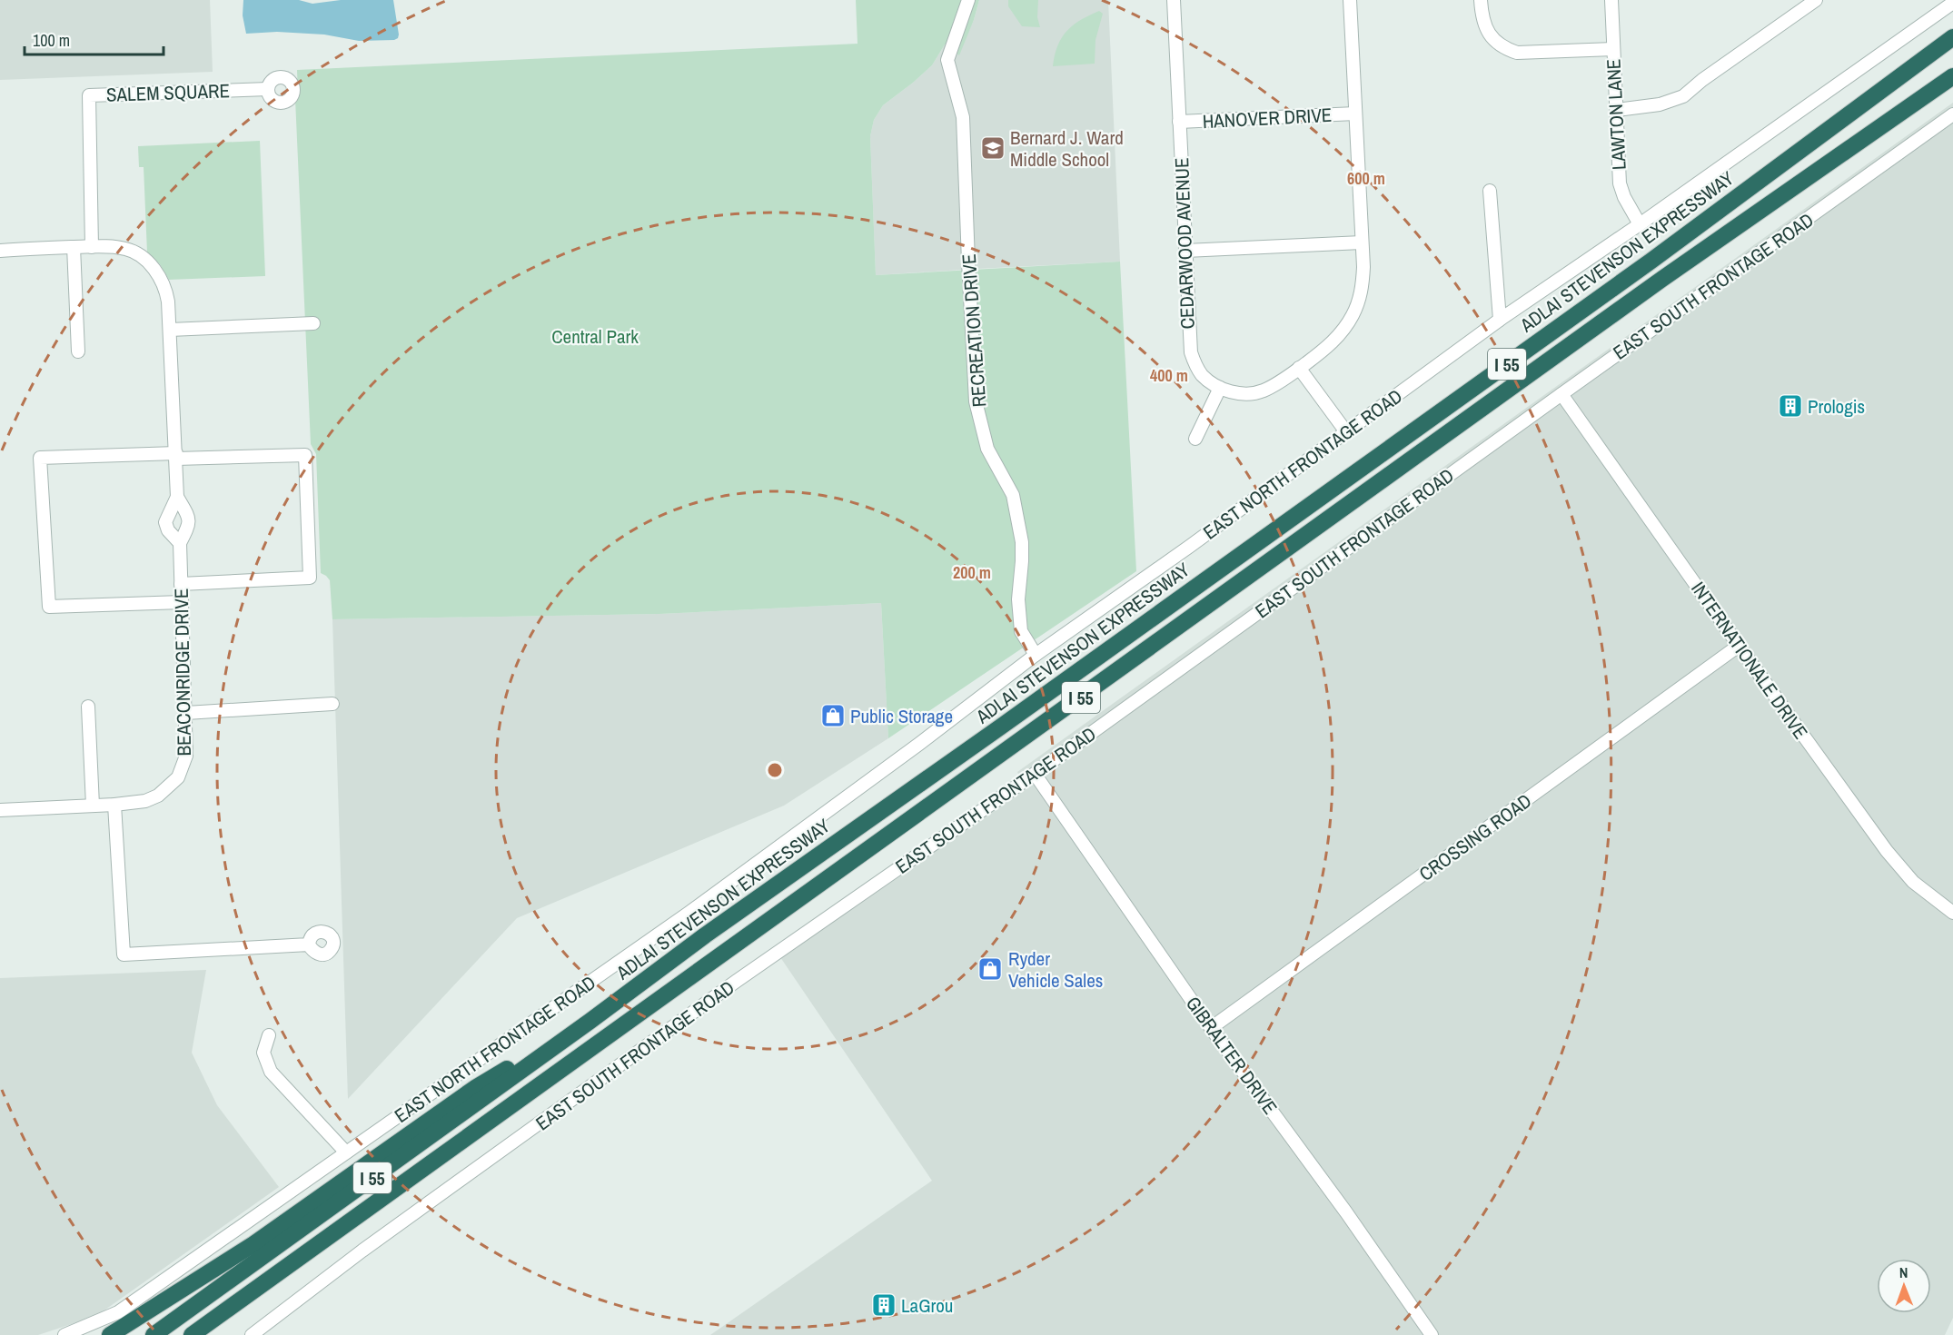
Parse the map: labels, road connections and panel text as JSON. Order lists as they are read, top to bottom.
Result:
{
  "streets": {
    "highway": ["ADLAI STEVENSON EXPRESSWAY", "I 55"],
    "street": [
      "SALEM SQUARE",
      "LAWTON LANE",
      "HANOVER DRIVE",
      "CEDARWOOD AVENUE",
      "EAST SOUTH FRONTAGE ROAD",
      "RECREATION DRIVE",
      "EAST NORTH FRONTAGE ROAD",
      "INTERNATIONALE DRIVE",
      "BEACONRIDGE DRIVE",
      "CROSSING ROAD",
      "GIBRALTER DRIVE"
    ]
  },
  "crossings": [
    ["SALEM SQUARE", "BEACONRIDGE DRIVE"],
    ["LAWTON LANE", "EAST NORTH FRONTAGE ROAD"],
    ["HANOVER DRIVE", "CEDARWOOD AVENUE"],
    ["EAST SOUTH FRONTAGE ROAD", "INTERNATIONALE DRIVE"],
    ["EAST SOUTH FRONTAGE ROAD", "GIBRALTER DRIVE"],
    ["RECREATION DRIVE", "EAST NORTH FRONTAGE ROAD"],
    ["INTERNATIONALE DRIVE", "CROSSING ROAD"],
    ["CROSSING ROAD", "GIBRALTER DRIVE"]
  ],
  "parks": ["Central Park"],
  "places": {
    "school or university": ["Bernard J. Ward Middle School"],
    "building": ["Prologis", "LaGrou"],
    "shop": ["Public Storage", "Ryder Vehicle Sales"]
  },
  "scale_bar": "100 m",
  "north": "top",
  "rings": ["600 m", "400 m", "200 m"]
}
